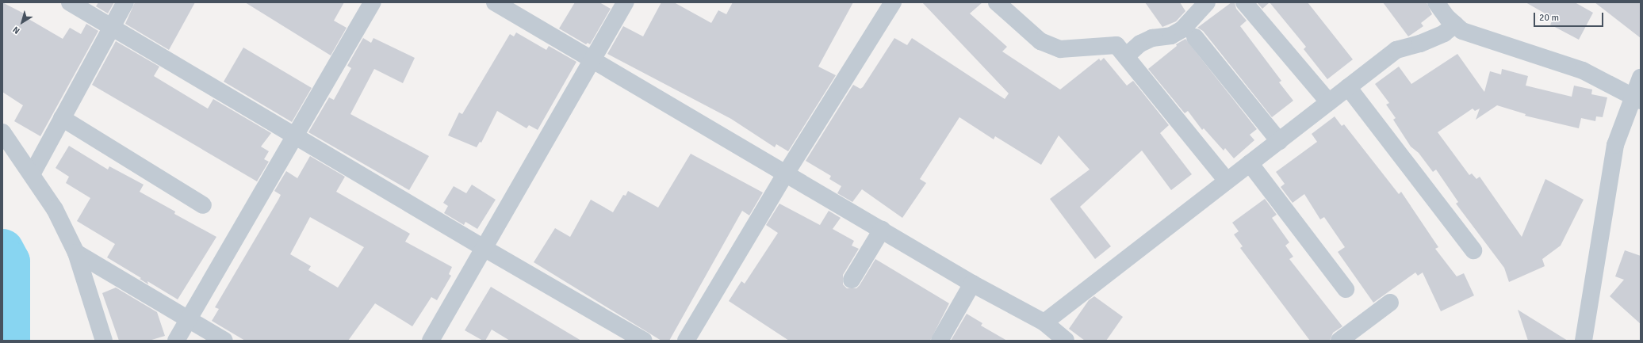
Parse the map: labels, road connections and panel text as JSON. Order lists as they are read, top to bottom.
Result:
{
  "scale_bar": "20 m",
  "north": "bottom left"
}
